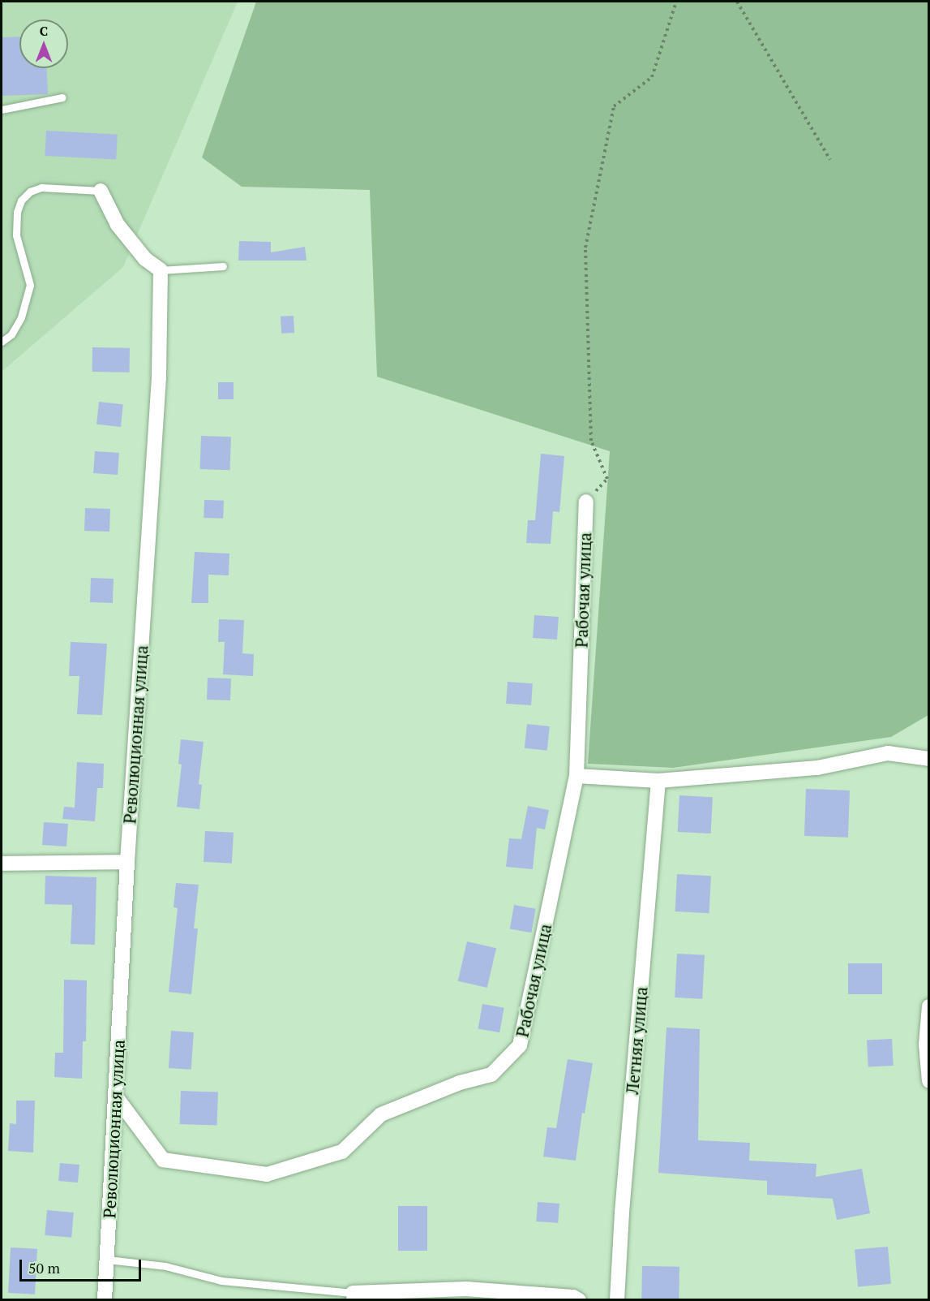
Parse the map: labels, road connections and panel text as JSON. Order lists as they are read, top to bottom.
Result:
{
  "streets": {
    "street": ["Рабочая улица", "Революционная улица", "Летняя улица"]
  },
  "crossings": [
    ["Рабочая улица", "Революционная улица"]
  ],
  "scale_bar": "50 m",
  "north": "top"
}
